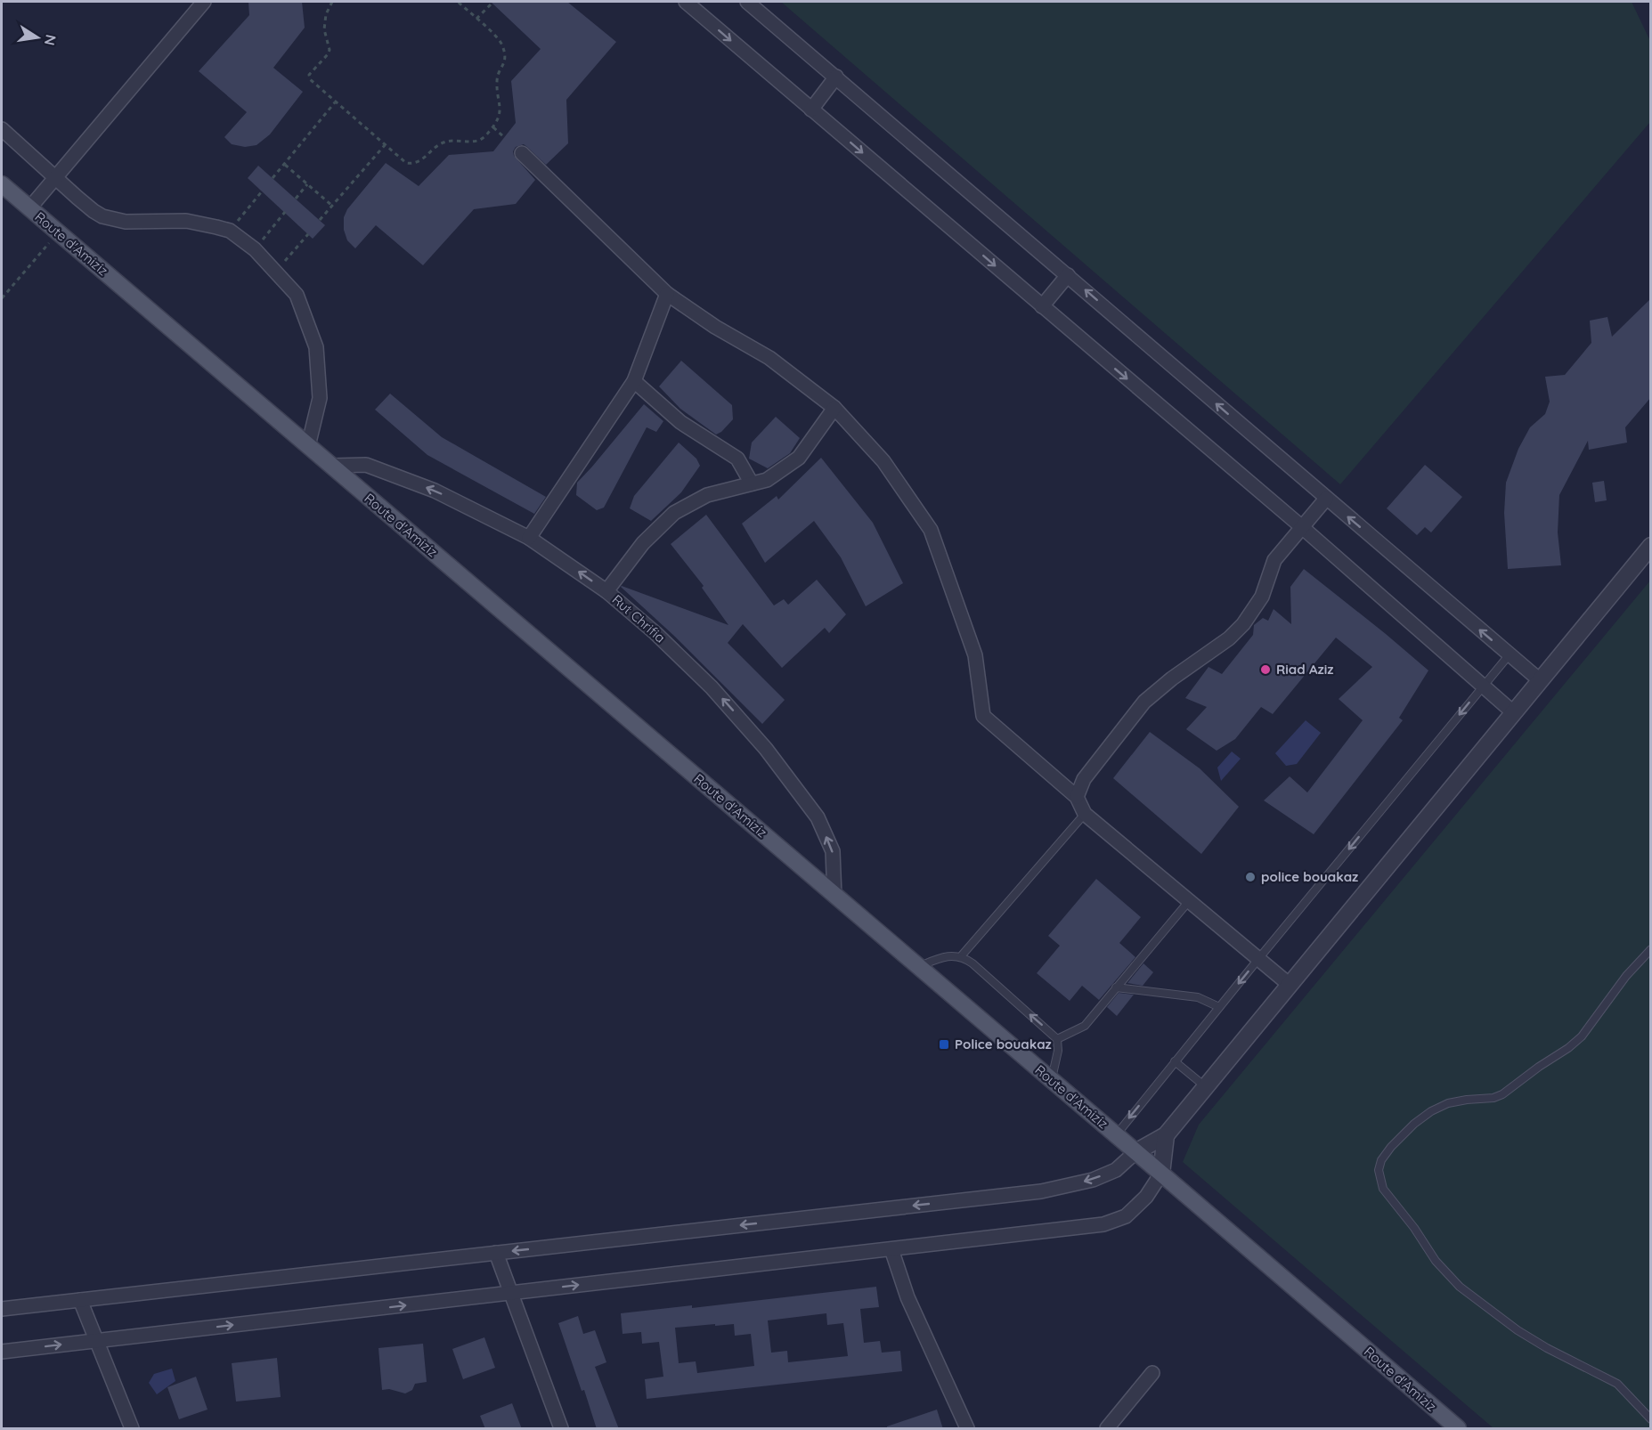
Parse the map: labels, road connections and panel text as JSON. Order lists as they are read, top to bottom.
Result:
{
  "streets": {
    "main road": ["Route d'Amiziz"],
    "street": ["Rut Chrifia"]
  },
  "crossings": [
    ["Route d'Amiziz", "Rut Chrifia"]
  ],
  "one_way": ["Rut Chrifia"],
  "places": {
    "other": ["Riad Aziz", "police bouakaz"],
    "transit": ["Police bouakaz"]
  },
  "north": "right"
}
